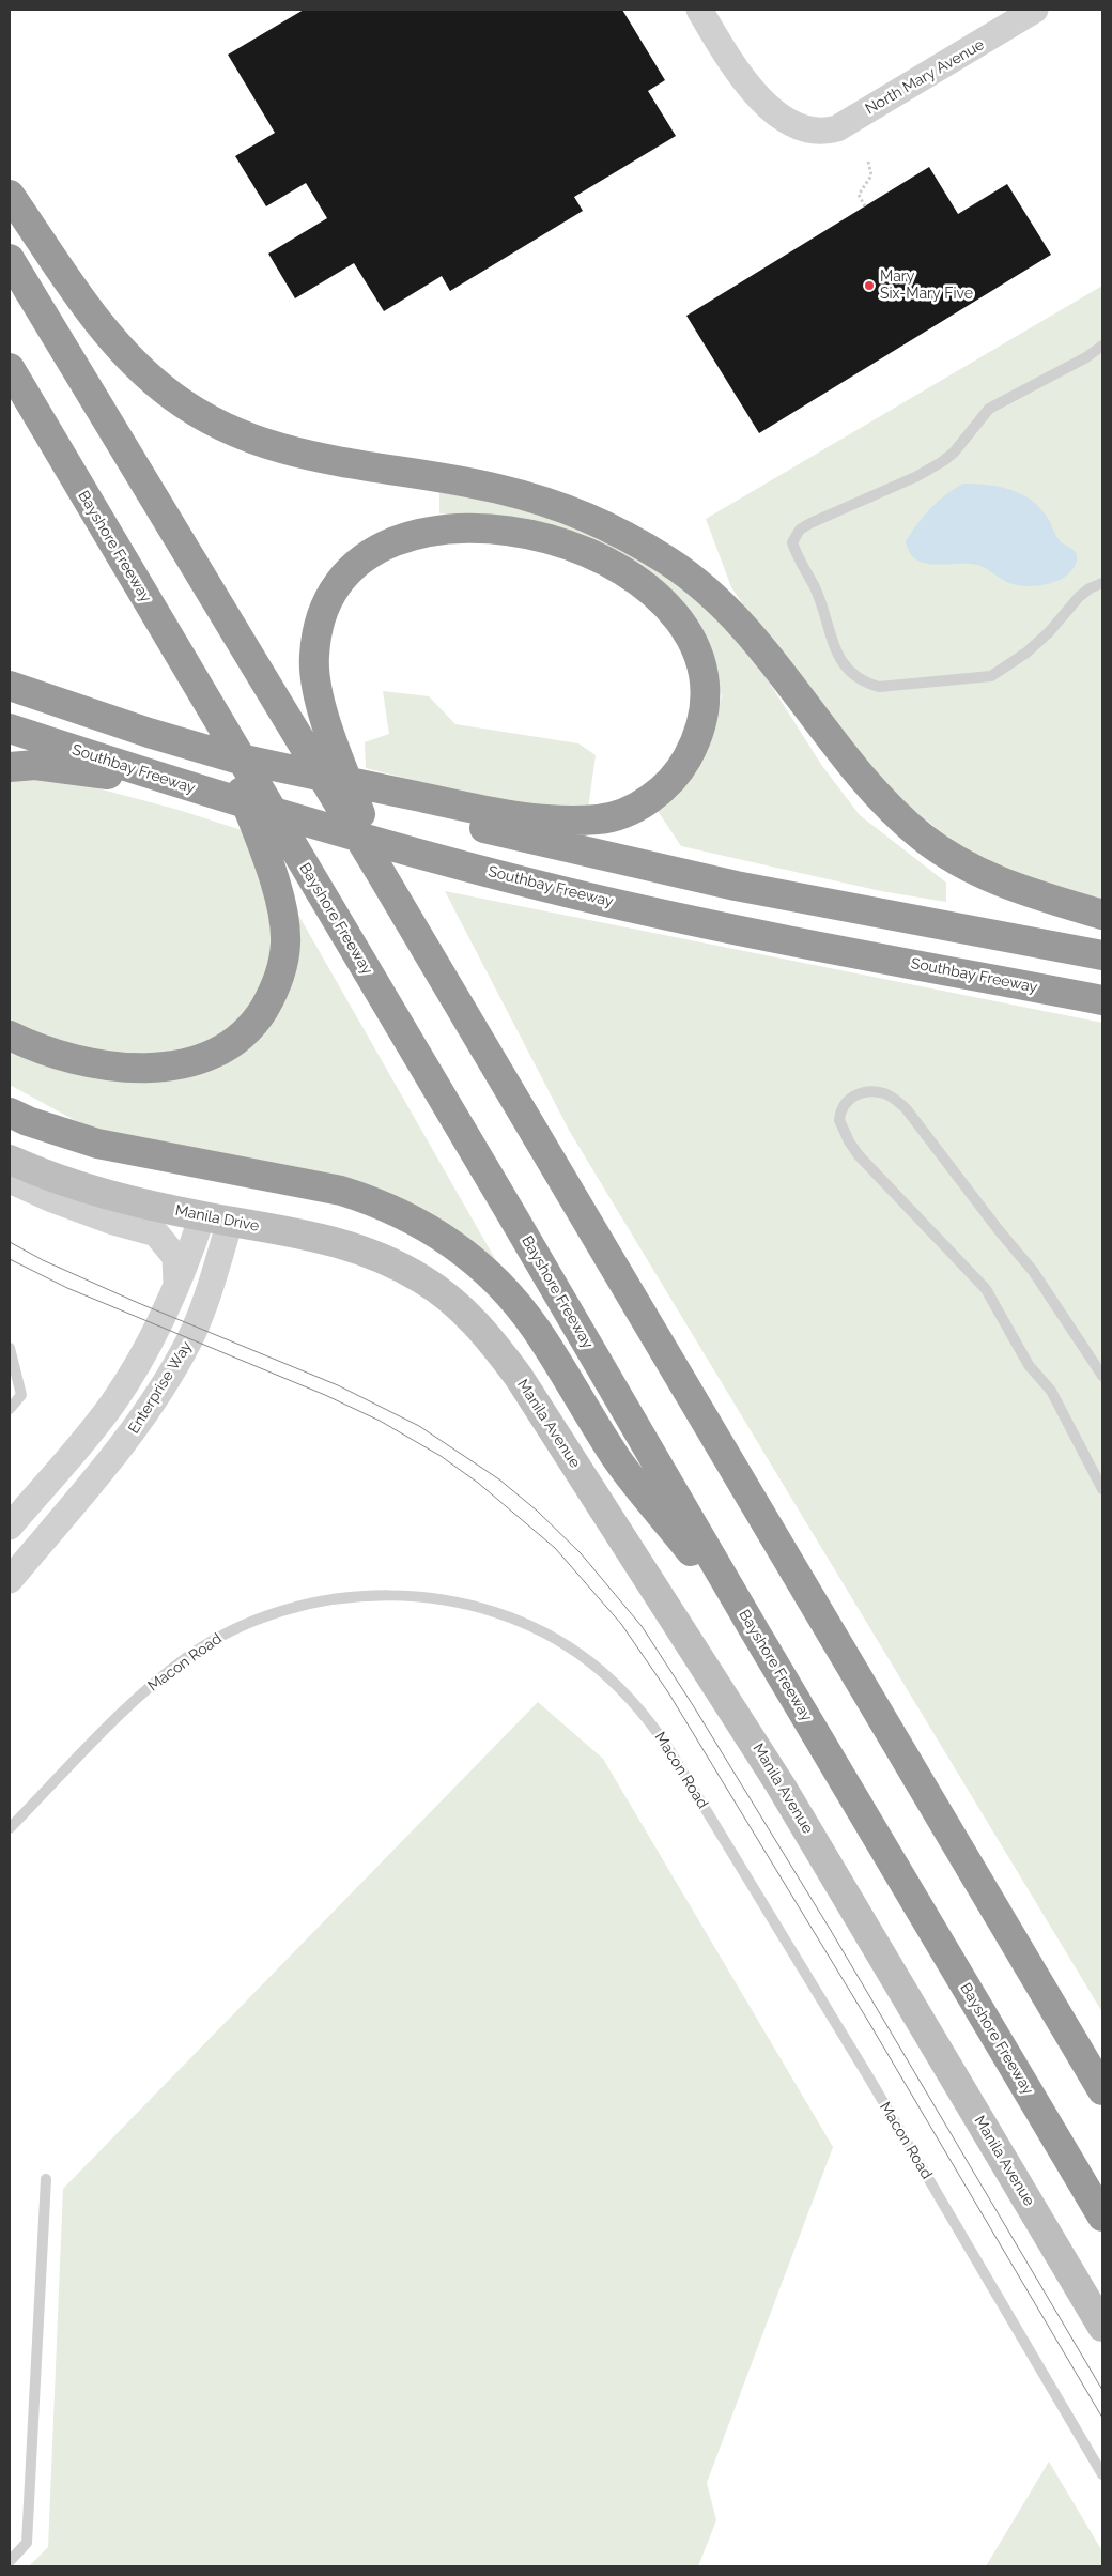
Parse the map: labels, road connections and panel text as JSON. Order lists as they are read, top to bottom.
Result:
{
  "streets": {
    "highway": ["Bayshore Freeway", "Southbay Freeway"],
    "main road": ["Manila Drive", "Manila Avenue"],
    "street": ["North Mary Avenue", "Enterprise Way"],
    "lane": ["Macon Road"]
  },
  "crossings": [
    ["Manila Drive", "Enterprise Way"],
    ["Manila Drive", "Manila Avenue"]
  ],
  "places": ["Mary Six-Mary Five"]
}
